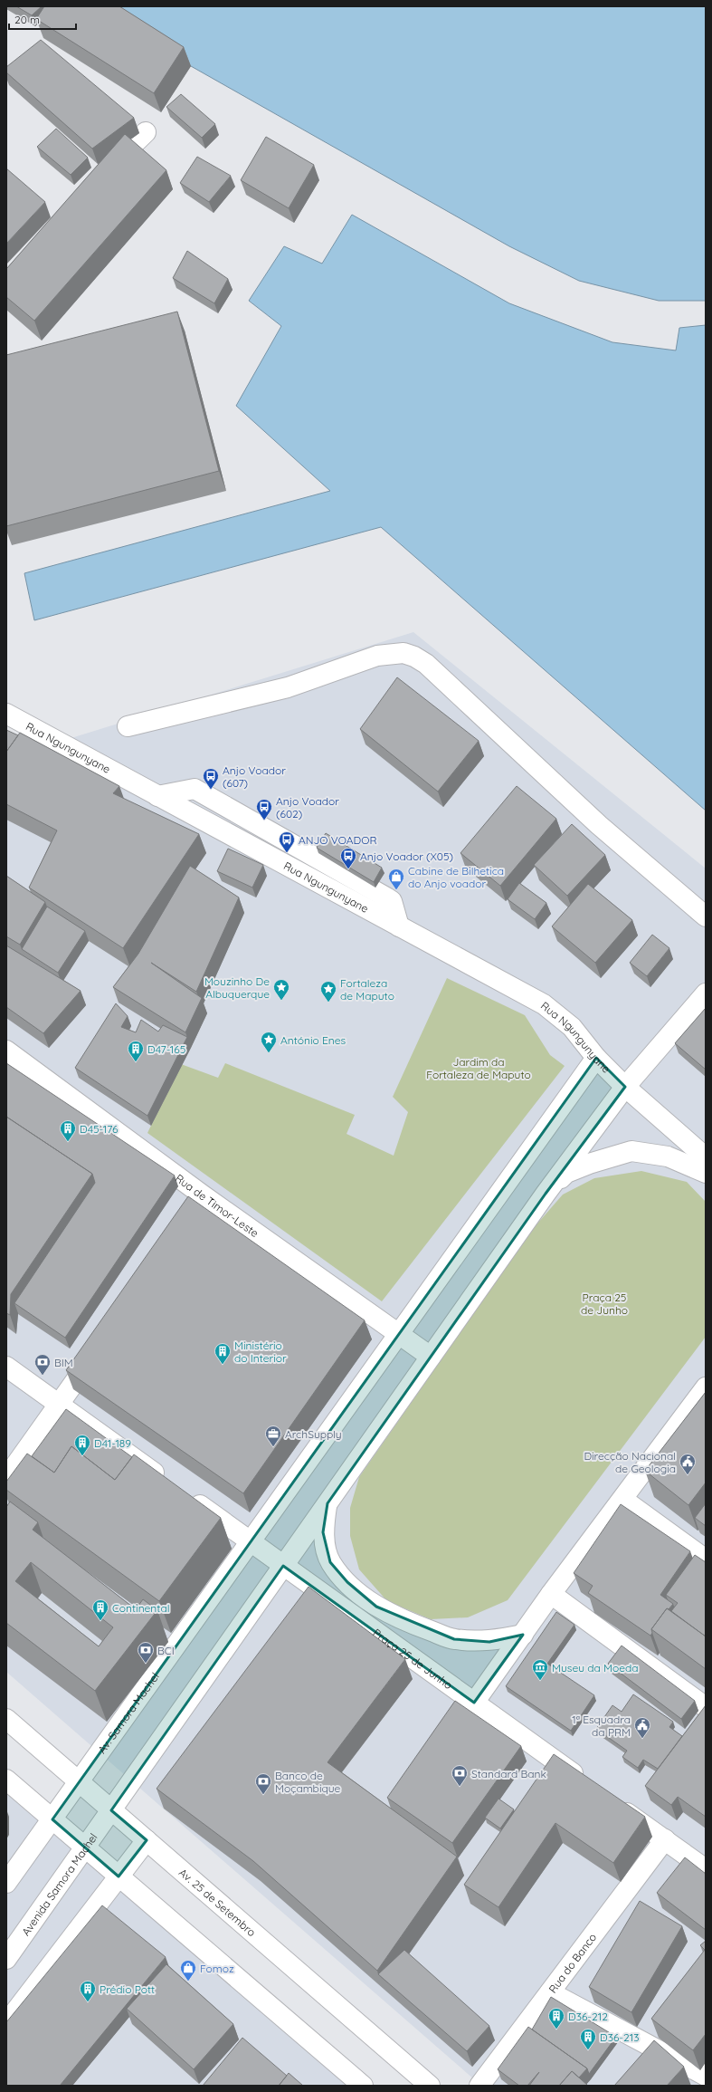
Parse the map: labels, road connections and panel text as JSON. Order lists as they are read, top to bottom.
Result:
{
  "streets": {
    "street": [
      "Rua Ngungunyane",
      "Rua de Timor-Leste",
      "Praça 25 de Junho",
      "Av. Samora Machel",
      "Avenida Samora Machel",
      "Av. 25 de Setembro",
      "Rua do Banco"
    ]
  },
  "crossings": [
    ["Rua Ngungunyane", "Av. Samora Machel"],
    ["Rua de Timor-Leste", "Av. Samora Machel"],
    ["Praça 25 de Junho", "Av. Samora Machel"],
    ["Av. Samora Machel", "Av. 25 de Setembro"],
    ["Avenida Samora Machel", "Av. 25 de Setembro"]
  ],
  "parks": ["Jardim da Fortaleza de Maputo", "Praça 25 de Junho"],
  "places": {
    "bus stop": [
      "Anjo Voador (607)",
      "Anjo Voador (602)",
      "ANJO VOADOR",
      "Anjo Voador (X05)"
    ],
    "shop": ["Cabine de Bilhetica do Anjo voador", "Fomoz"],
    "place": ["Mouzinho De Albuquerque", "Fortaleza de Maputo", "António Enes"],
    "building": [
      "D47-165",
      "D45-176",
      "Ministério do Interior",
      "D41-189",
      "Continental",
      "Prédio Pott",
      "D36-212",
      "D36-213"
    ],
    "bank": [
      "BIM",
      "BCI",
      "Standard Bank",
      "Banco de Moçambique"
    ],
    "office": ["ArchSupply"],
    "public building": ["Direcção Nacional de Geologia", "1ª Esquadra da PRM"],
    "museum": ["Museu da Moeda"]
  },
  "scale_bar": "20 m"
}
